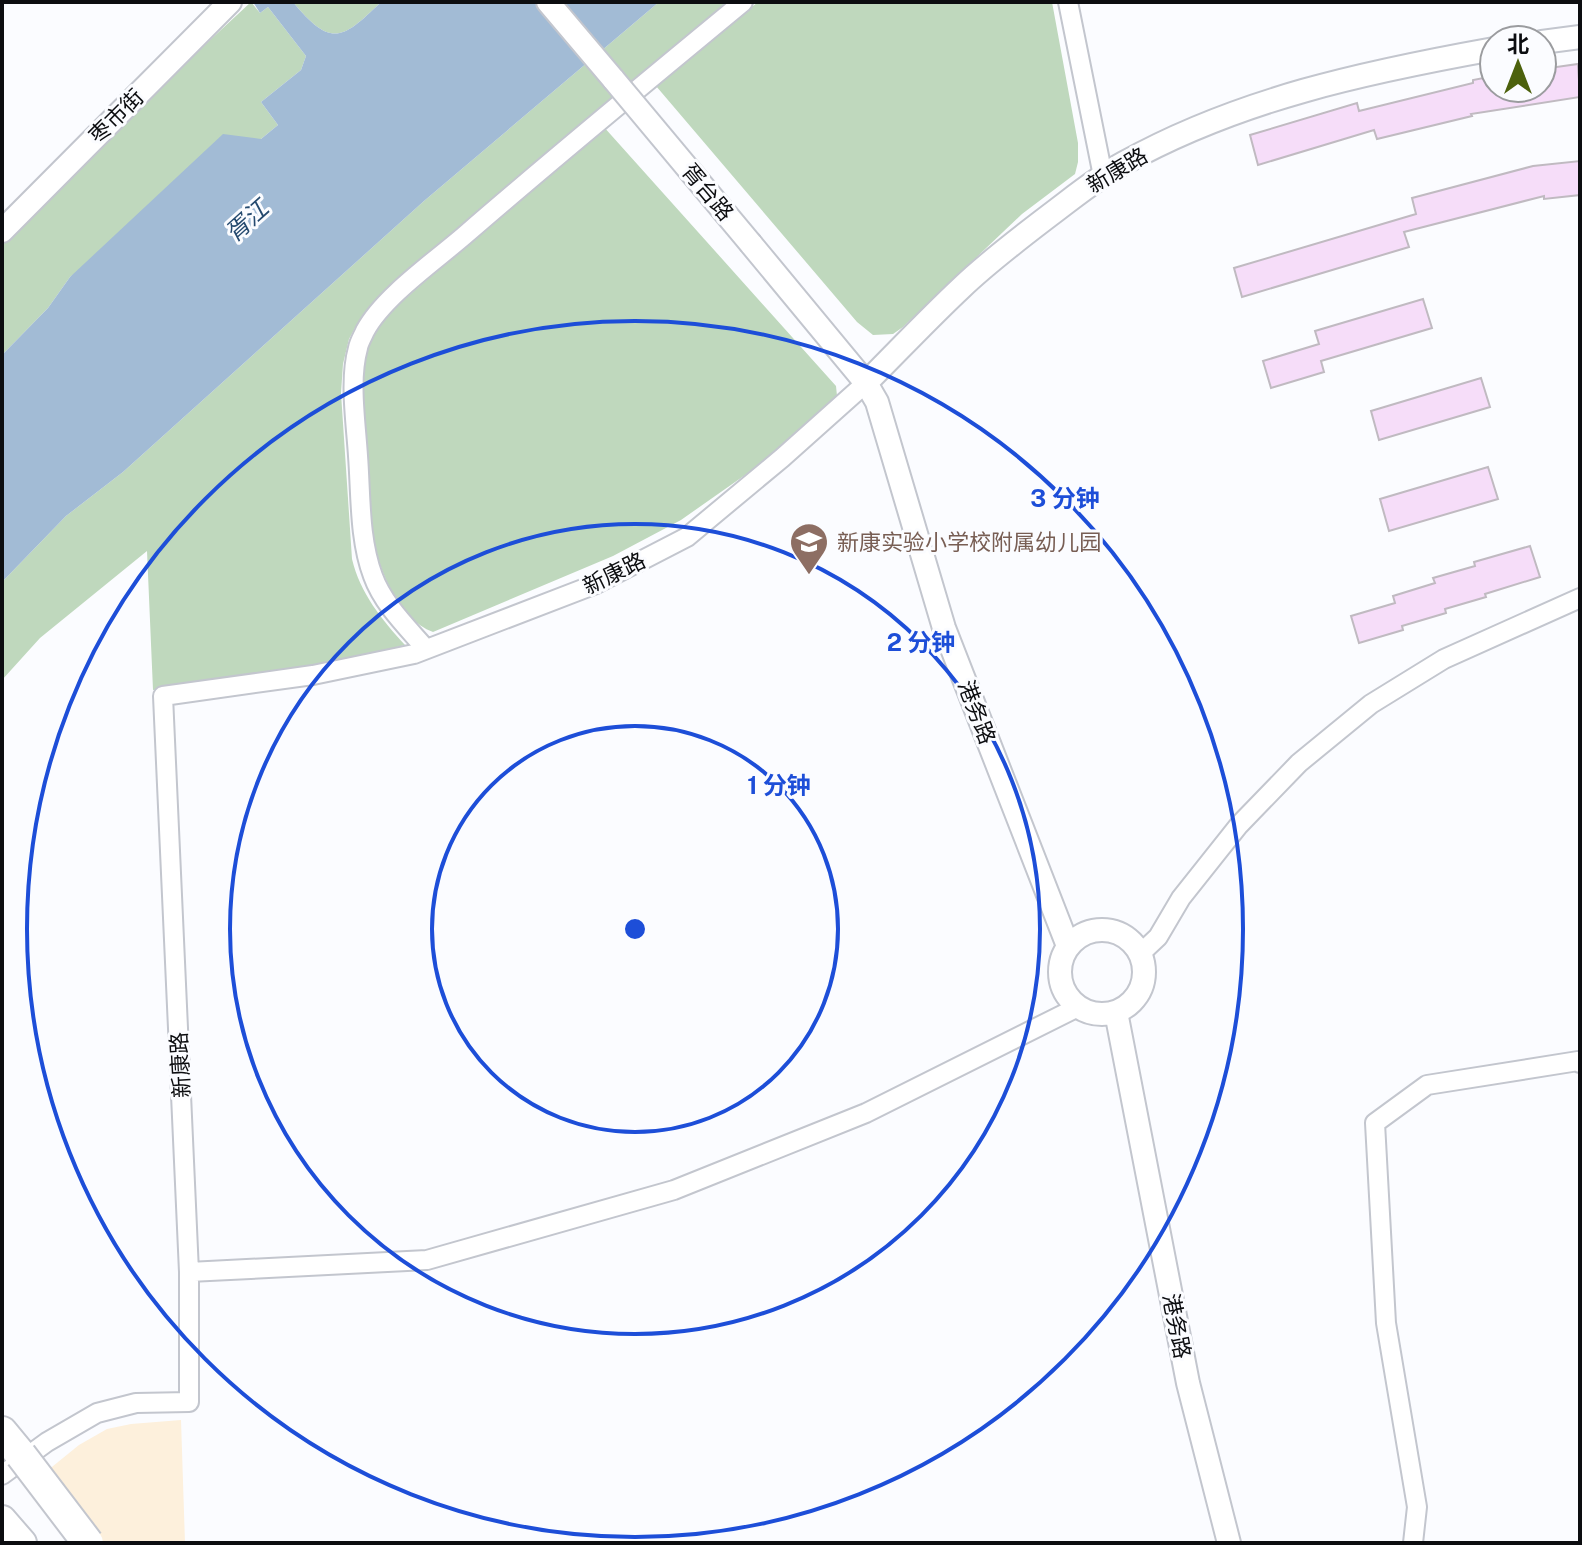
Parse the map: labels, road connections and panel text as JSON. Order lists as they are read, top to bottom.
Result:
{
  "streets": {
    "street": [
      "枣市街",
      "新康路",
      "胥台路",
      "港务路"
    ]
  },
  "crossings": [
    ["新康路", "胥台路"],
    ["新康路", "港务路"],
    ["胥台路", "港务路"]
  ],
  "water": ["胥江"],
  "places": {
    "school or university": ["新康实验小学校附属幼儿园"]
  },
  "north": "top",
  "rings": ["3 分钟", "2 分钟", "1 分钟"]
}
